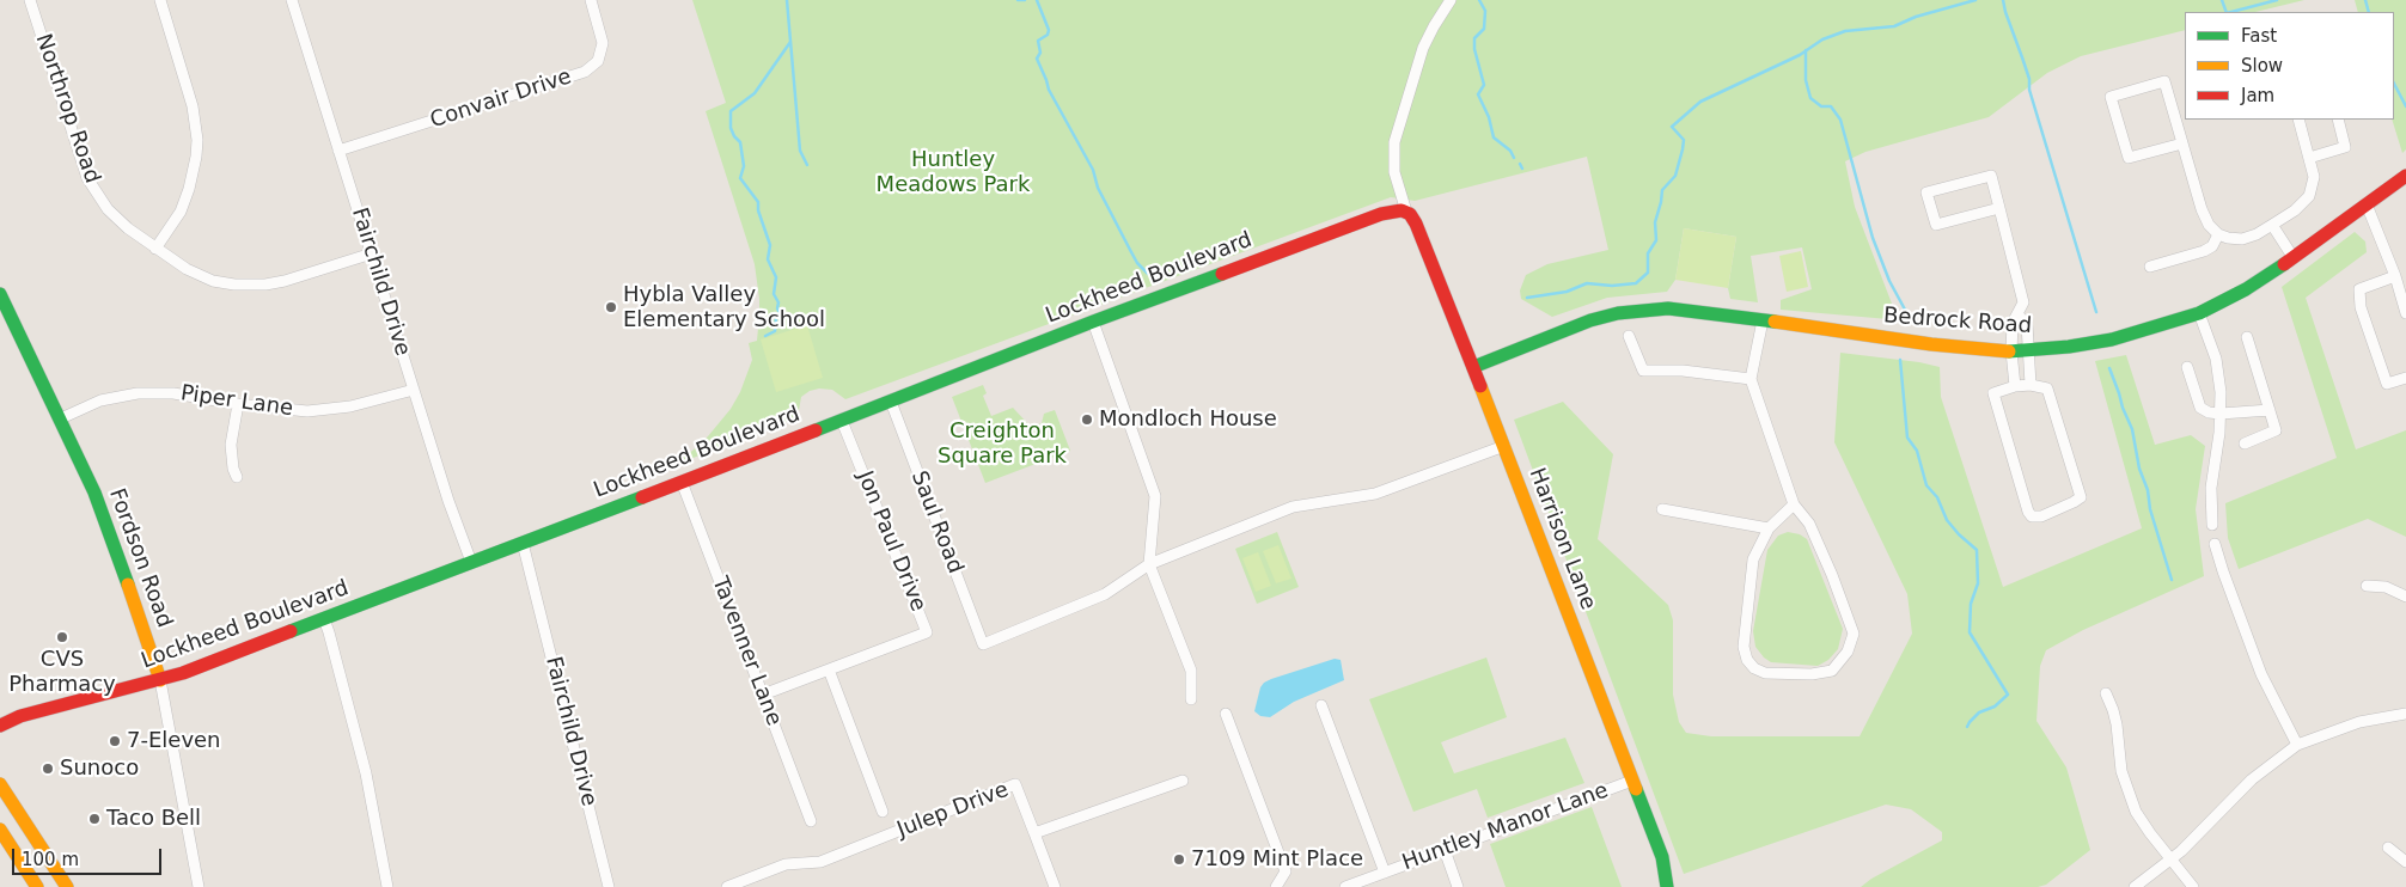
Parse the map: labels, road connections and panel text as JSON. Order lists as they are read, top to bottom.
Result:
{
  "streets": {
    "main road": [
      "Lockheed Boulevard",
      "Bedrock Road",
      "Harrison Lane",
      "Fordson Road"
    ],
    "street": [
      "Convair Drive",
      "Northrop Road",
      "Fairchild Drive",
      "Piper Lane",
      "Saul Road",
      "Jon Paul Drive",
      "Tavenner Lane",
      "Julep Drive",
      "Huntley Manor Lane"
    ]
  },
  "crossings": [
    ["Convair Drive", "Fairchild Drive"],
    ["Northrop Road", "Fairchild Drive"],
    ["Lockheed Boulevard", "Fairchild Drive"],
    ["Lockheed Boulevard", "Saul Road"],
    ["Lockheed Boulevard", "Harrison Lane"],
    ["Lockheed Boulevard", "Jon Paul Drive"],
    ["Lockheed Boulevard", "Fordson Road"],
    ["Lockheed Boulevard", "Tavenner Lane"],
    ["Fairchild Drive", "Piper Lane"],
    ["Bedrock Road", "Harrison Lane"],
    ["Piper Lane", "Fordson Road"],
    ["Harrison Lane", "Huntley Manor Lane"],
    ["Jon Paul Drive", "Tavenner Lane"]
  ],
  "parks": ["Huntley Meadows Park", "Creighton Square Park"],
  "places": [
    "Hybla Valley Elementary School",
    "Mondloch House",
    "CVS Pharmacy",
    "7-Eleven",
    "Sunoco",
    "Taco Bell",
    "7109 Mint Place"
  ],
  "legend": ["Fast", "Slow", "Jam"],
  "scale_bar": "100 m"
}
